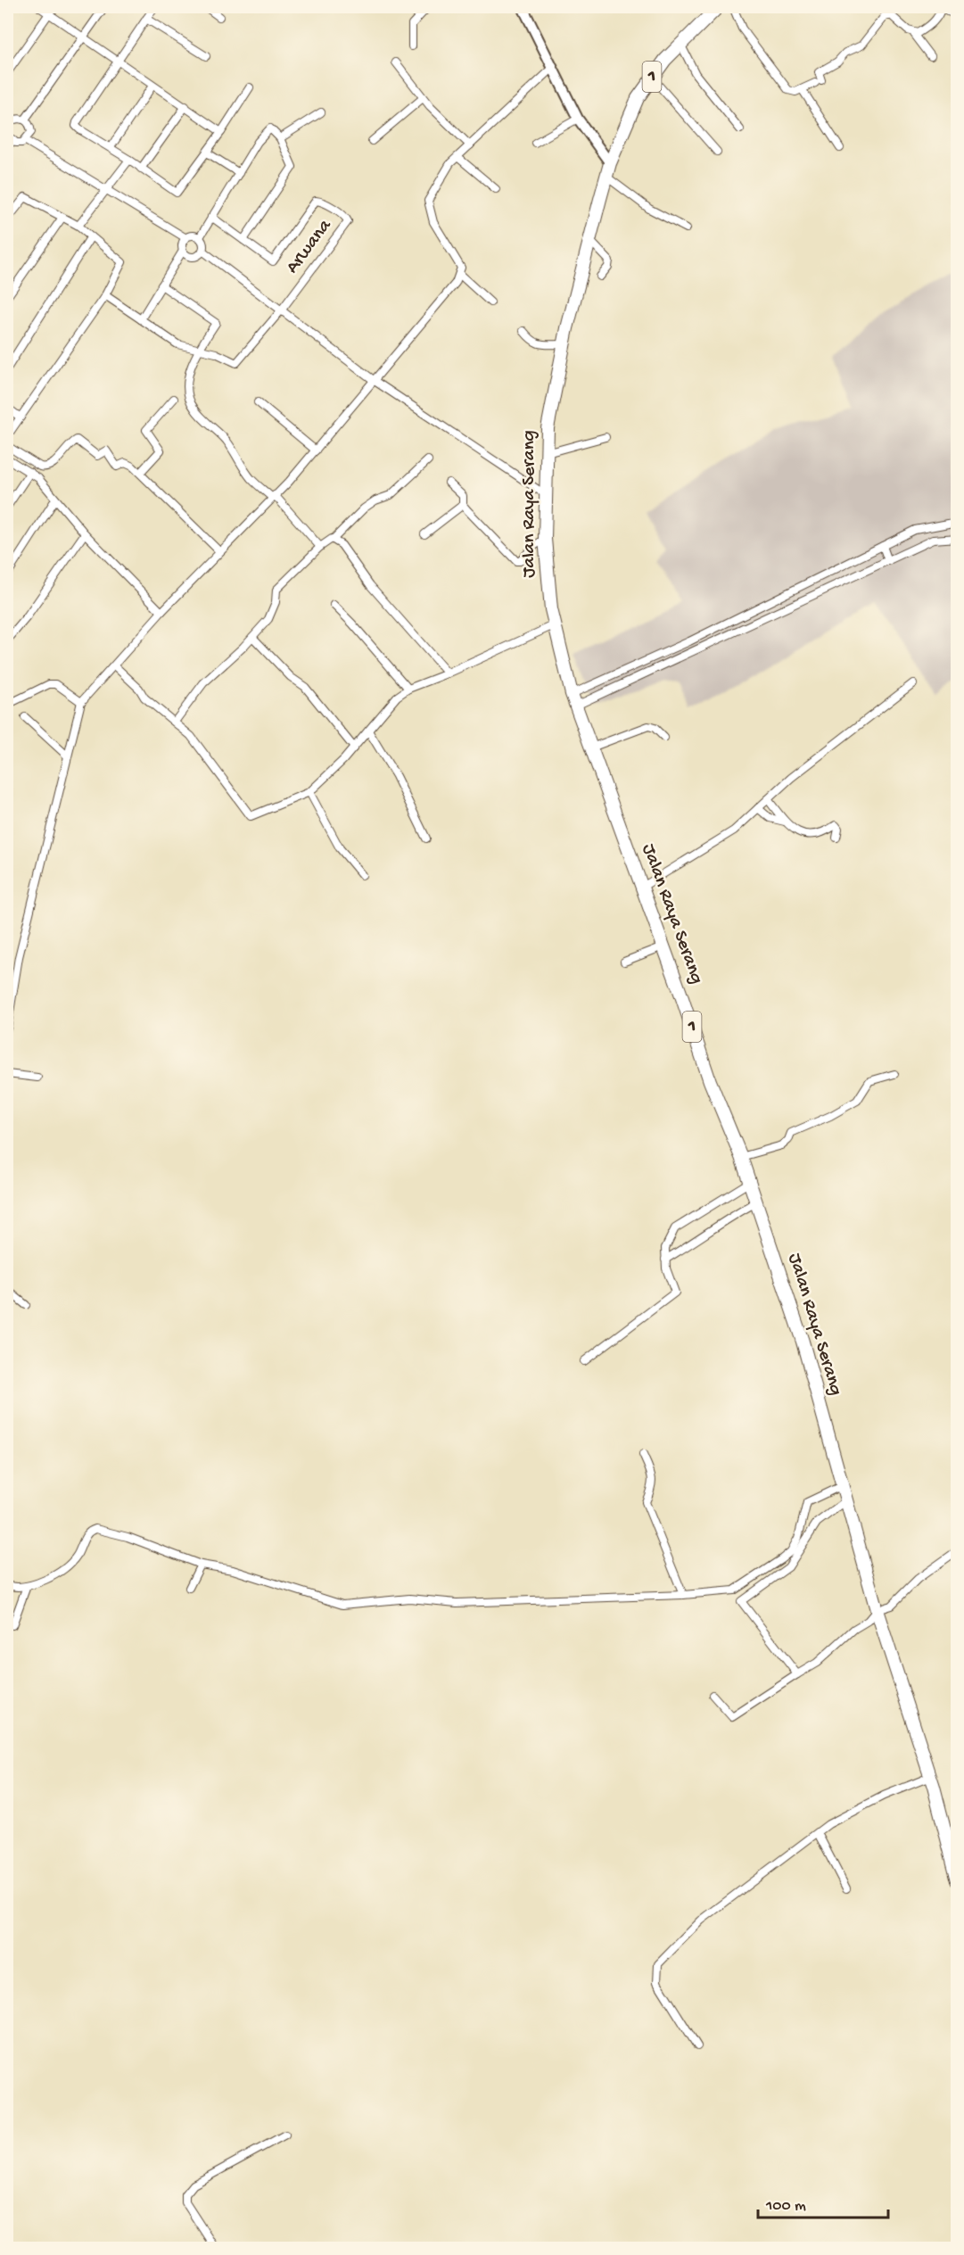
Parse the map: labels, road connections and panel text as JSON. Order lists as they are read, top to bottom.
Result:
{
  "streets": {
    "highway": ["1", "Jalan Raya Serang"],
    "street": ["Arwana"]
  },
  "scale_bar": "100 m"
}
